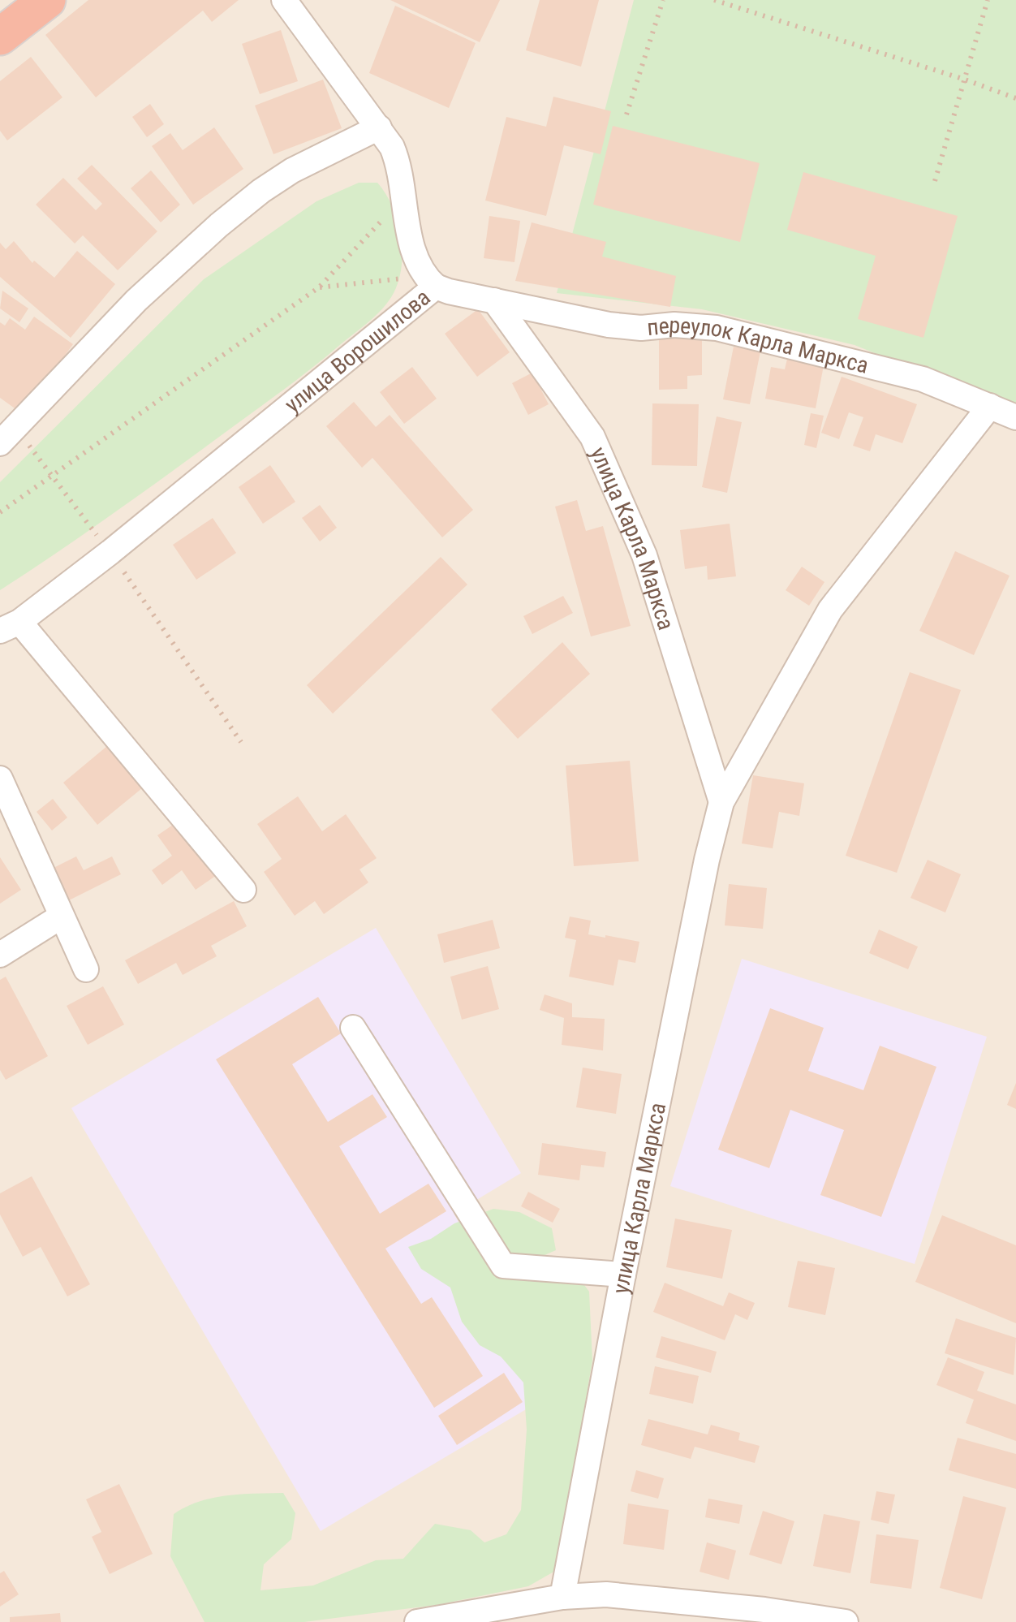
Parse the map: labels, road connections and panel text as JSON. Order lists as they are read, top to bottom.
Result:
{
  "streets": {
    "street": ["переулок Карла Маркса", "улица Ворошилова", "улица Карла Маркса"]
  },
  "crossings": [
    ["переулок Карла Маркса", "улица Ворошилова"],
    ["переулок Карла Маркса", "улица Карла Маркса"]
  ]
}
